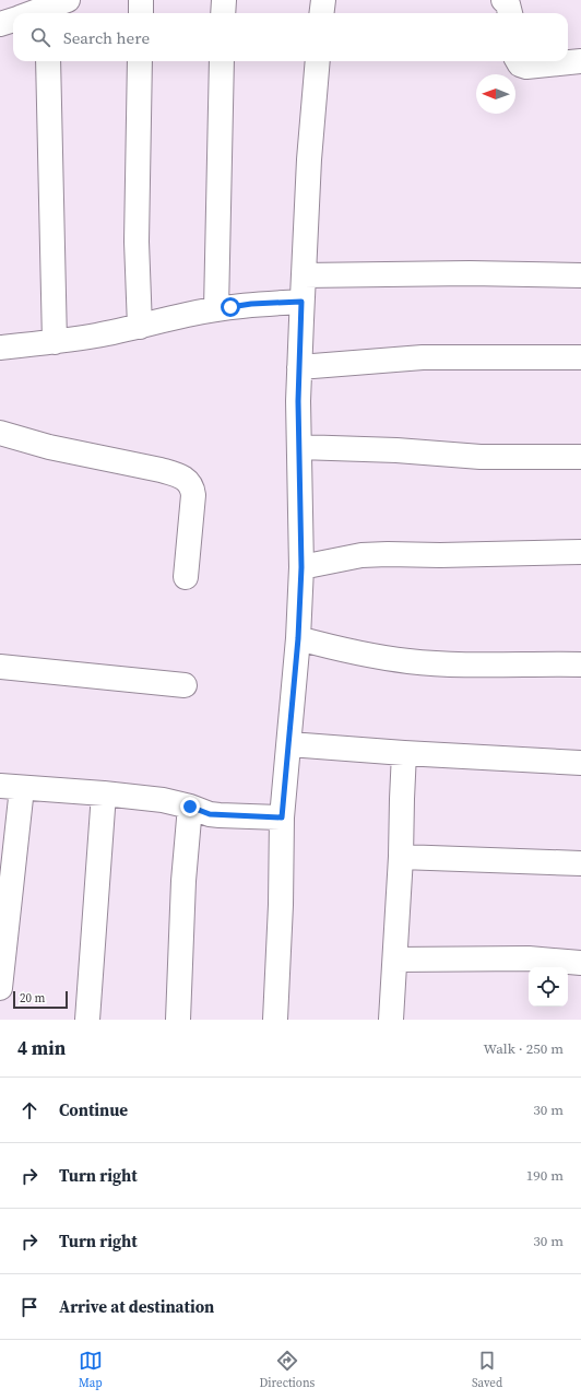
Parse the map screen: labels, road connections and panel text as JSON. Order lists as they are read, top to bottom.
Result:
{
  "scale_bar": "20 m",
  "north": "left",
  "page": {
    "search": "Search here",
    "scale": "20 m",
    "heading": ["4 min", "Walk · 250 m"],
    "list": [
      ["Continue", "30 m"],
      ["Turn right", "190 m"],
      ["Turn right", "30 m"],
      "Arrive at destination"
    ],
    "nav": ["Map", "Directions", "Saved"]
  }
}
